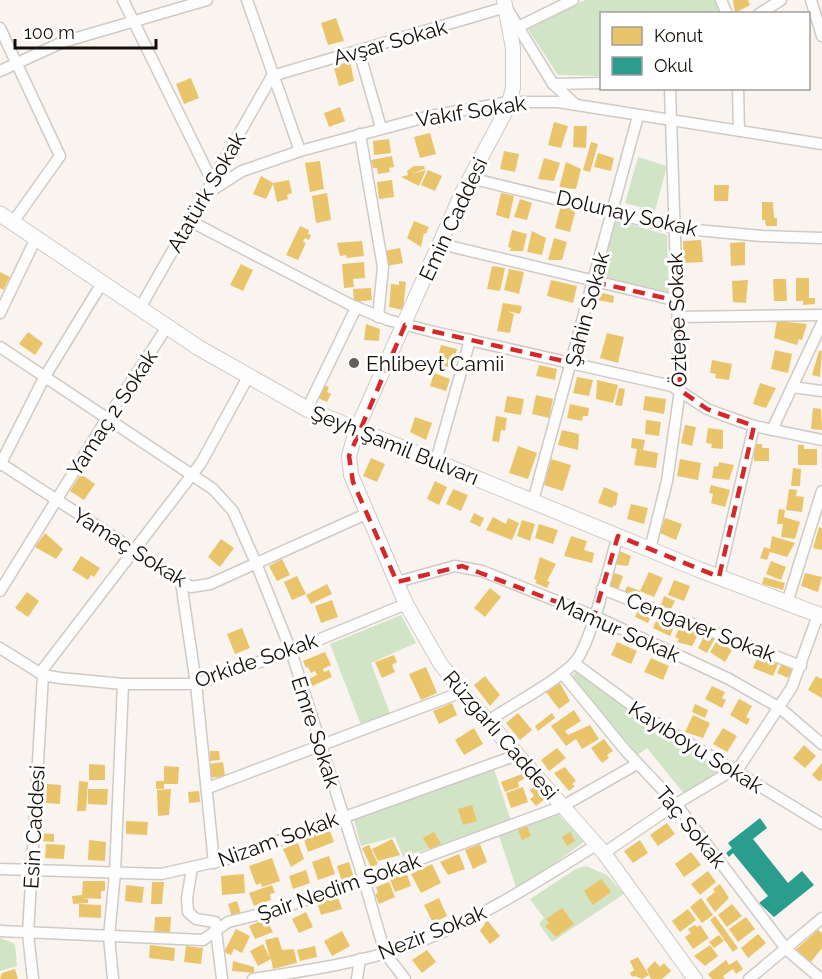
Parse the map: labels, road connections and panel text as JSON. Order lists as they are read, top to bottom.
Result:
{
  "streets": {
    "main road": ["Şeyh Şamil Bulvarı"],
    "street": [
      "Avşar Sokak",
      "Vakıf Sokak",
      "Atatürk Sokak",
      "Dolunay Sokak",
      "Emin Caddesi",
      "Şahin Sokak",
      "Öztepe Sokak",
      "Yamaç 2 Sokak",
      "Yamaç Sokak",
      "Cengaver Sokak",
      "Mamur Sokak",
      "Orkide Sokak",
      "Emre Sokak",
      "Rüzgarlı Caddesi",
      "Kayıboyu Sokak",
      "Esin Caddesi",
      "Taç Sokak",
      "Nizam Sokak",
      "Şair Nedim Sokak",
      "Nezir Sokak"
    ]
  },
  "crossings": [
    ["Avşar Sokak", "Atatürk Sokak"],
    ["Avşar Sokak", "Emin Caddesi"],
    ["Vakıf Sokak", "Atatürk Sokak"],
    ["Vakıf Sokak", "Emin Caddesi"],
    ["Vakıf Sokak", "Şahin Sokak"],
    ["Vakıf Sokak", "Öztepe Sokak"],
    ["Atatürk Sokak", "Şeyh Şamil Bulvarı"],
    ["Dolunay Sokak", "Emin Caddesi"],
    ["Dolunay Sokak", "Şahin Sokak"],
    ["Dolunay Sokak", "Öztepe Sokak"],
    ["Emin Caddesi", "Şeyh Şamil Bulvarı"],
    ["Emin Caddesi", "Rüzgarlı Caddesi"],
    ["Şahin Sokak", "Şeyh Şamil Bulvarı"],
    ["Öztepe Sokak", "Şeyh Şamil Bulvarı"],
    ["Yamaç 2 Sokak", "Şeyh Şamil Bulvarı"],
    ["Yamaç 2 Sokak", "Yamaç Sokak"],
    ["Yamaç 2 Sokak", "Emre Sokak"],
    ["Şeyh Şamil Bulvarı", "Rüzgarlı Caddesi"],
    ["Yamaç Sokak", "Emre Sokak"],
    ["Yamaç Sokak", "Rüzgarlı Caddesi"],
    ["Mamur Sokak", "Rüzgarlı Caddesi"],
    ["Orkide Sokak", "Emre Sokak"],
    ["Orkide Sokak", "Rüzgarlı Caddesi"],
    ["Orkide Sokak", "Esin Caddesi"],
    ["Emre Sokak", "Nizam Sokak"],
    ["Emre Sokak", "Şair Nedim Sokak"],
    ["Emre Sokak", "Nezir Sokak"],
    ["Rüzgarlı Caddesi", "Nizam Sokak"],
    ["Rüzgarlı Caddesi", "Şair Nedim Sokak"],
    ["Rüzgarlı Caddesi", "Nezir Sokak"],
    ["Kayıboyu Sokak", "Nezir Sokak"],
    ["Esin Caddesi", "Nizam Sokak"],
    ["Esin Caddesi", "Şair Nedim Sokak"],
    ["Taç Sokak", "Şair Nedim Sokak"],
    ["Taç Sokak", "Nezir Sokak"]
  ],
  "places": ["Ehlibeyt Camii"],
  "legend": ["Konut", "Okul"],
  "scale_bar": "100 m"
}
